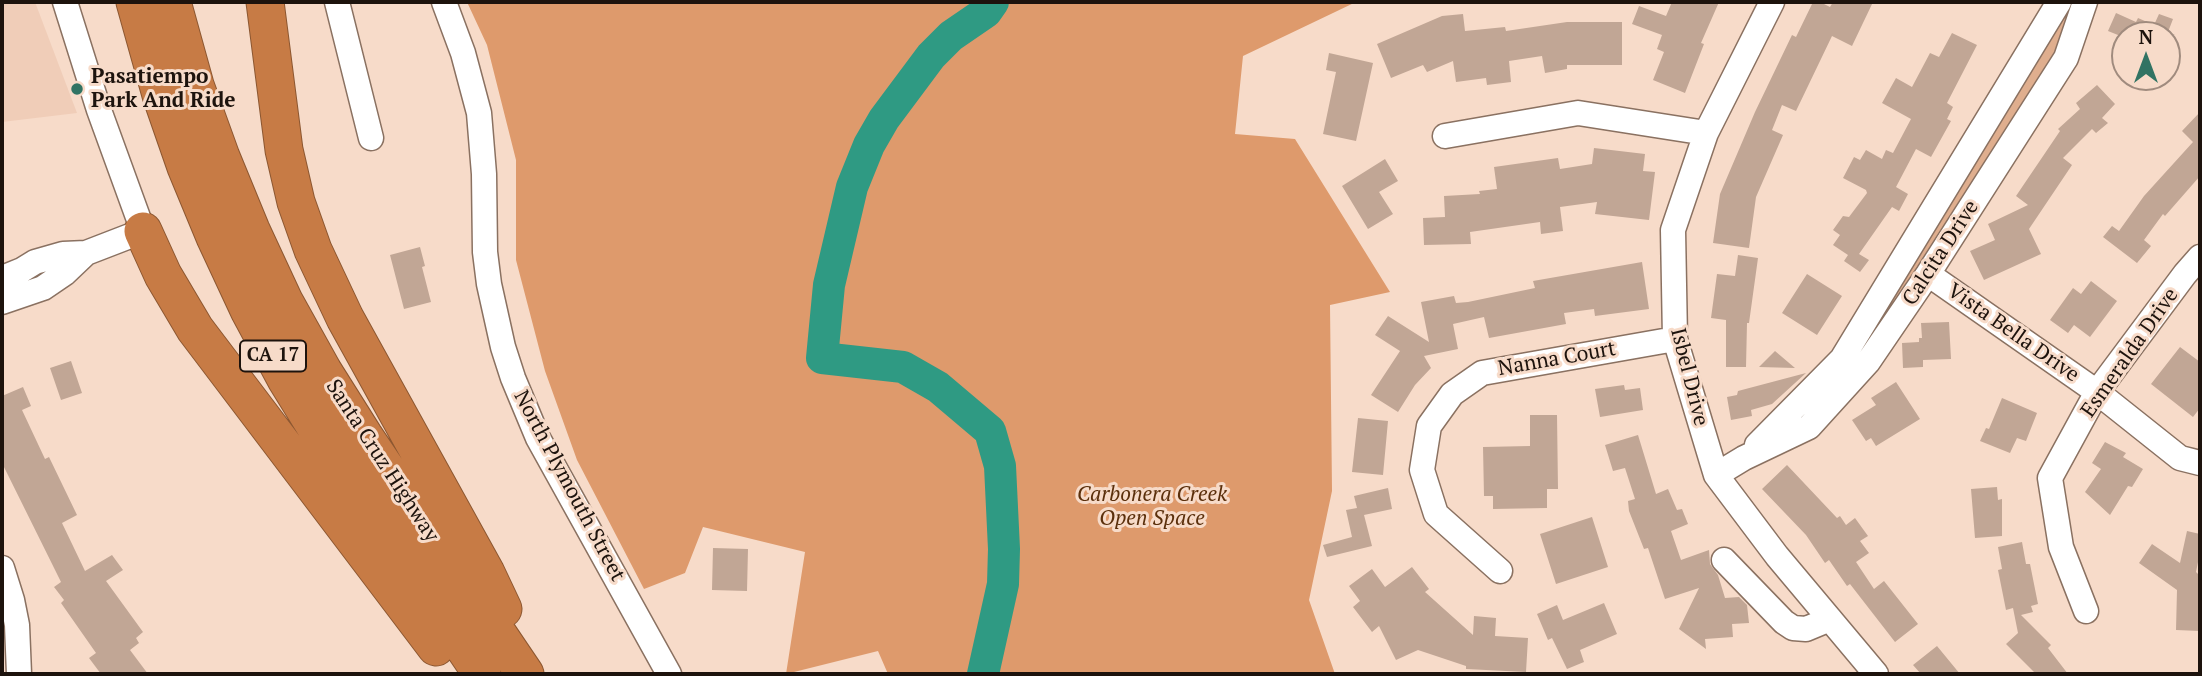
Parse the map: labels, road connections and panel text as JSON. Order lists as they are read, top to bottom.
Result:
{
  "streets": {
    "highway": ["CA 17", "Santa Cruz Highway"],
    "street": [
      "Calcita Drive",
      "Vista Bella Drive",
      "Esmeralda Drive",
      "Nanna Court",
      "Isbel Drive",
      "North Plymouth Street"
    ]
  },
  "crossings": [
    ["Calcita Drive", "Vista Bella Drive"],
    ["Calcita Drive", "Isbel Drive"],
    ["Vista Bella Drive", "Esmeralda Drive"],
    ["Nanna Court", "Isbel Drive"]
  ],
  "parks": ["Carbonera Creek Open Space"],
  "places": ["Pasatiempo Park And Ride"],
  "north": "top"
}
